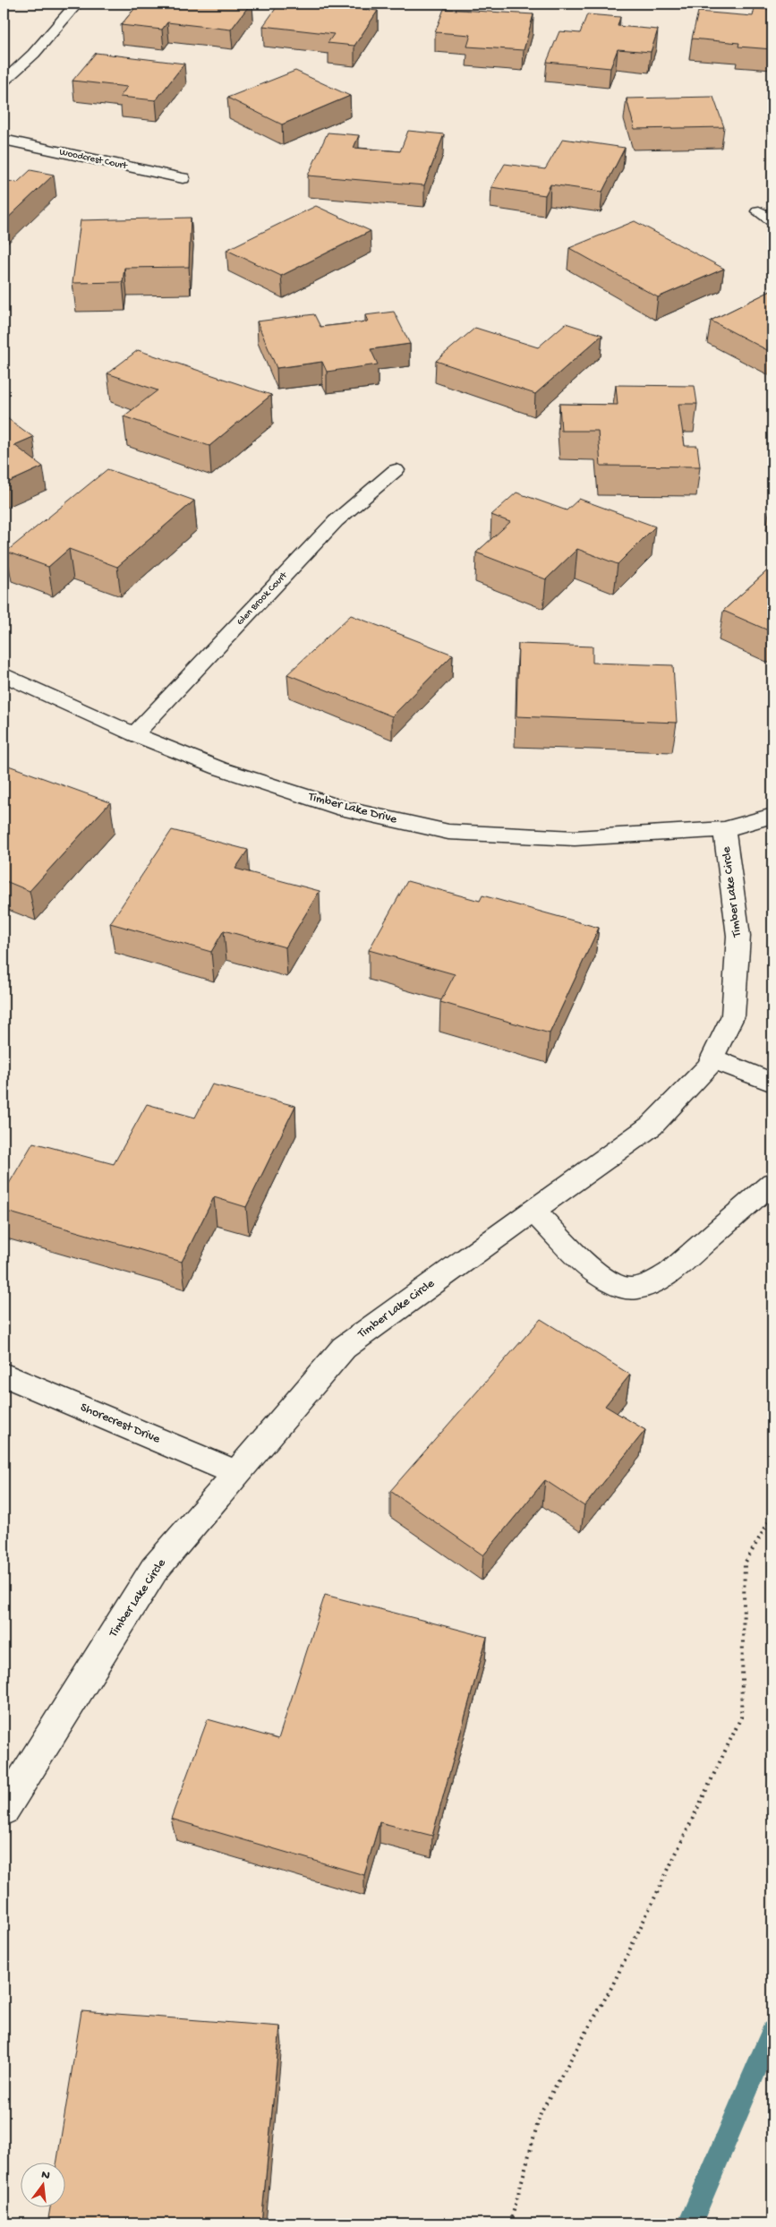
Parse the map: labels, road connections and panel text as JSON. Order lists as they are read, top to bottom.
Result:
{
  "streets": {
    "street": [
      "Woodcrest Court",
      "Glen Brook Court",
      "Timber Lake Drive",
      "Timber Lake Circle",
      "Shorecrest Drive"
    ]
  },
  "crossings": [
    ["Glen Brook Court", "Timber Lake Drive"],
    ["Timber Lake Drive", "Timber Lake Circle"],
    ["Timber Lake Circle", "Shorecrest Drive"]
  ],
  "north": "top"
}
